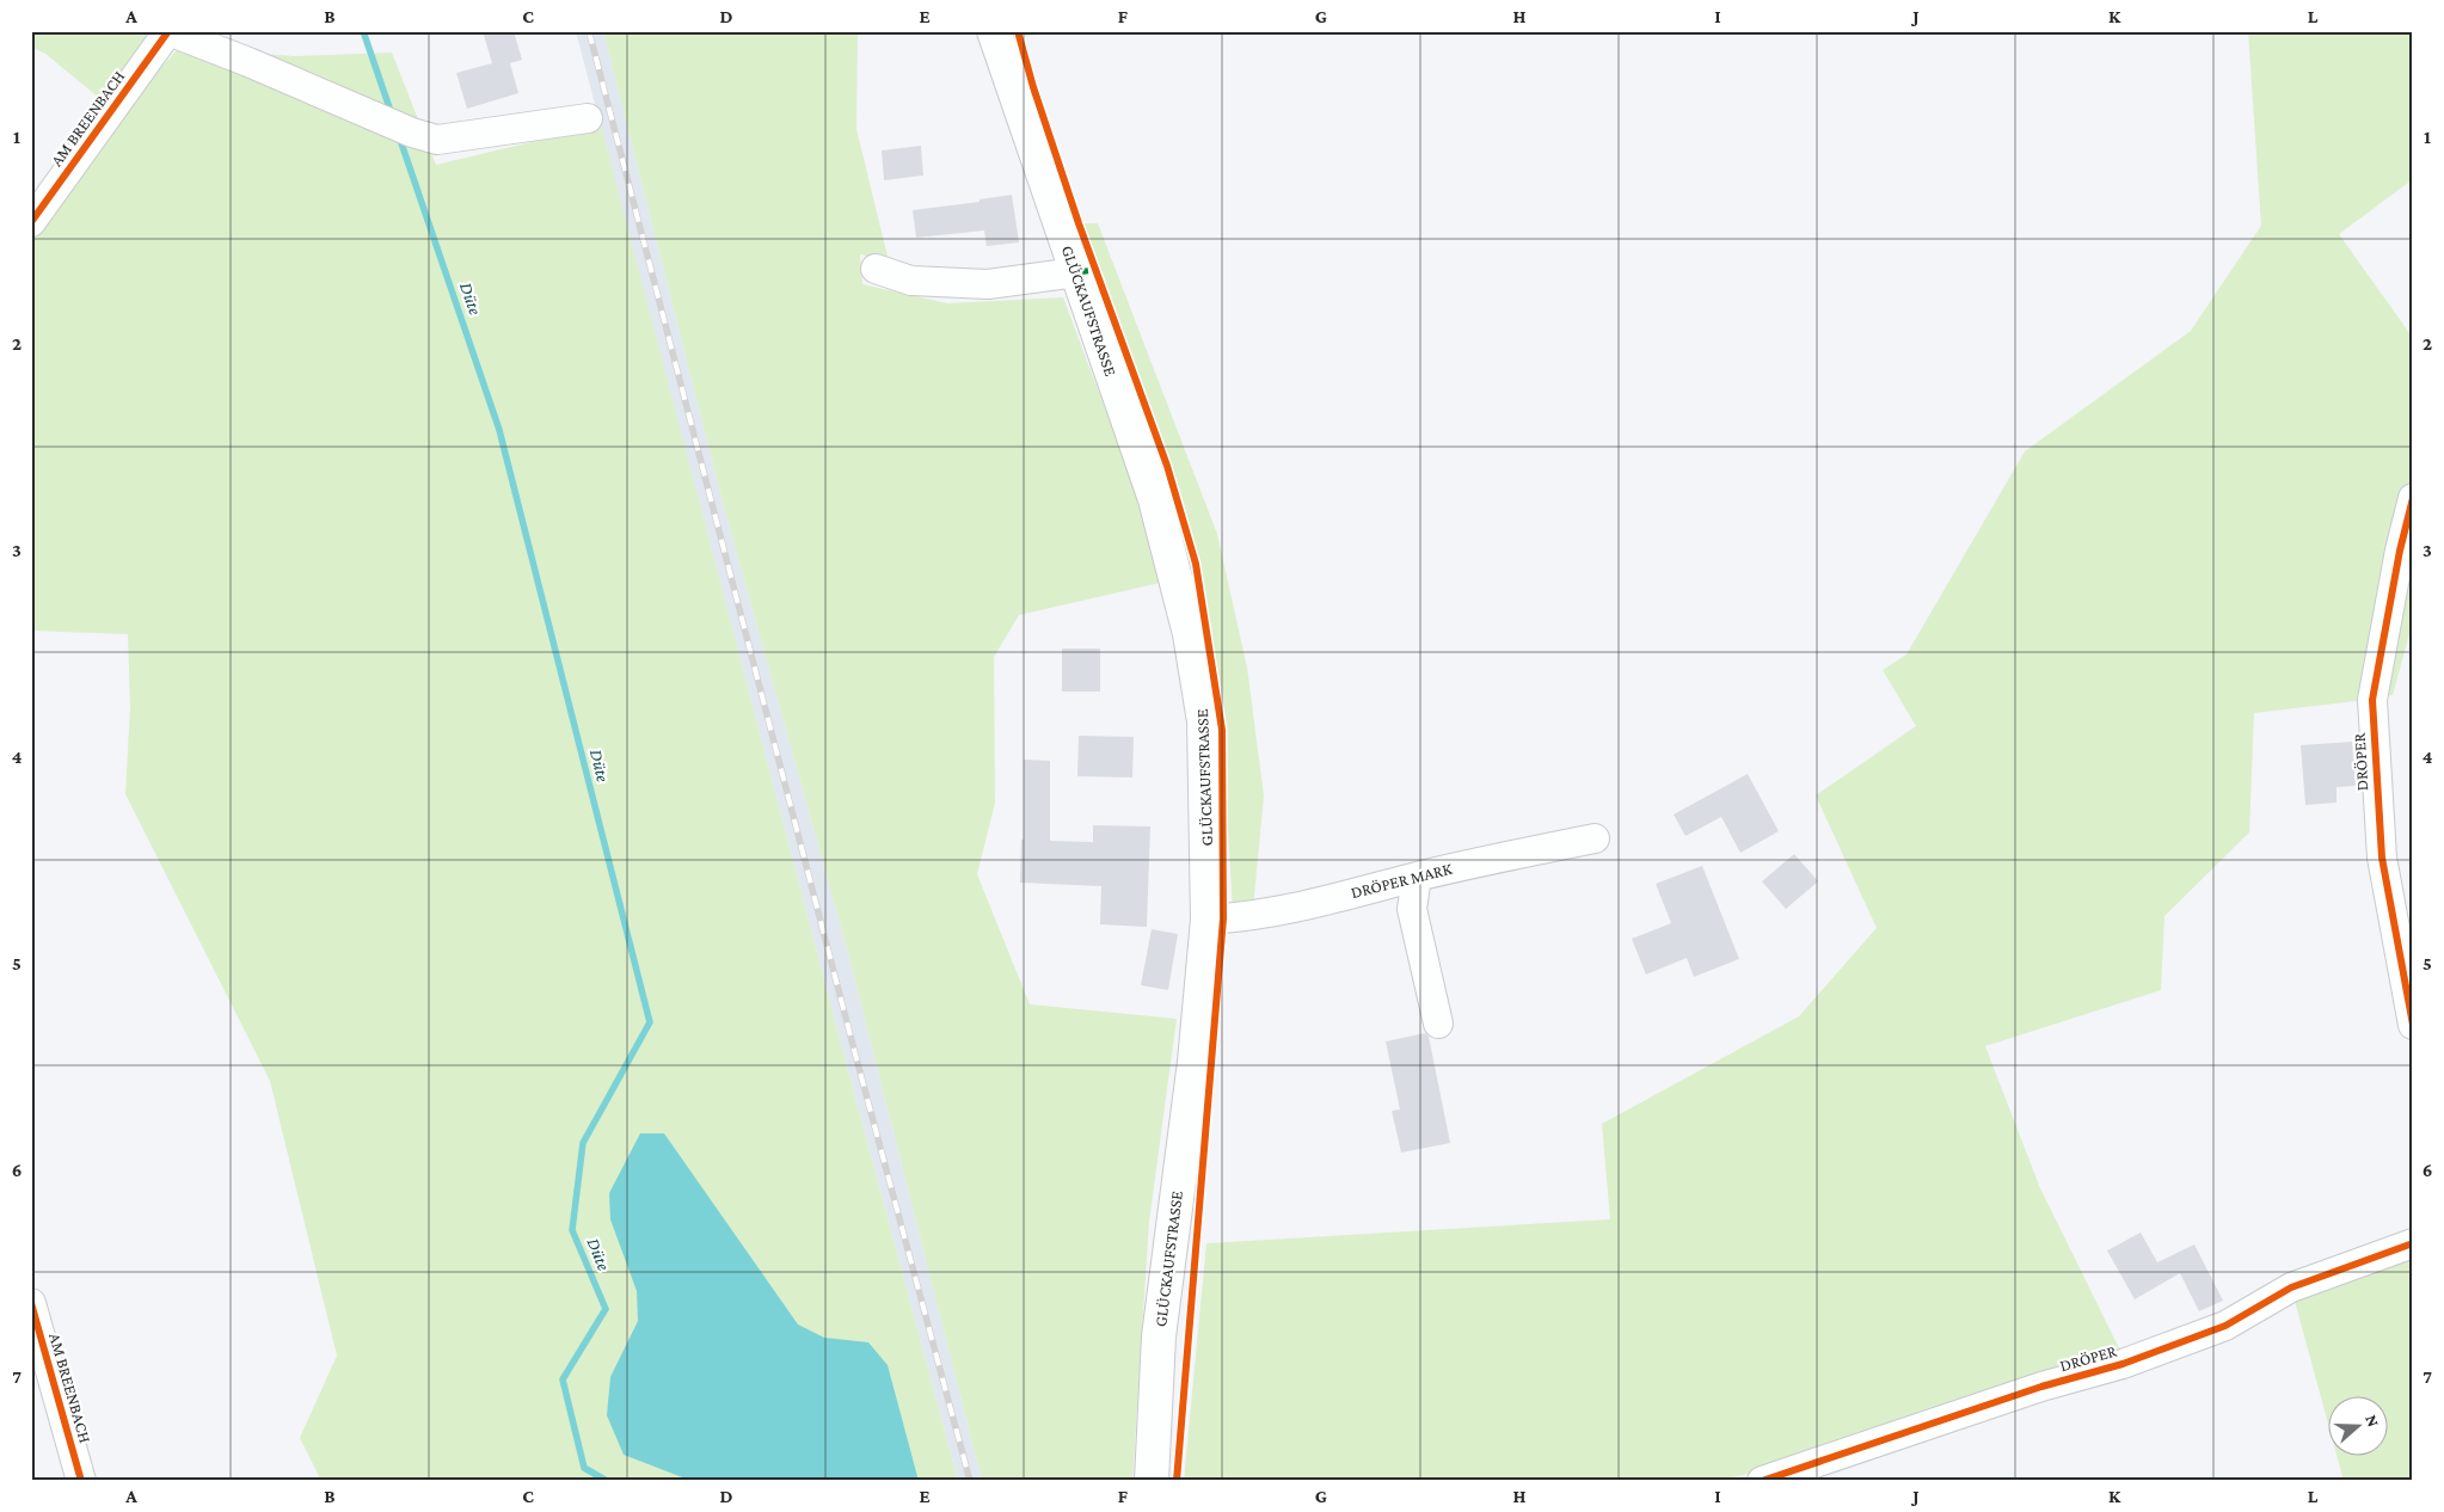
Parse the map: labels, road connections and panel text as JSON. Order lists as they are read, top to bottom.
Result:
{
  "streets": {
    "main road": ["GLÜCKAUFSTRASSE"],
    "street": ["AM BREENBACH", "DRÖPER", "DRÖPER MARK"]
  },
  "crossings": [
    ["GLÜCKAUFSTRASSE", "DRÖPER MARK"]
  ],
  "water": ["Düte"],
  "north": "right",
  "grid": {
    "columns": [
      "A",
      "B",
      "C",
      "D",
      "E",
      "F",
      "G",
      "H",
      "I",
      "J",
      "K",
      "L"
    ],
    "rows": [
      "1",
      "2",
      "3",
      "4",
      "5",
      "6",
      "7"
    ]
  }
}
